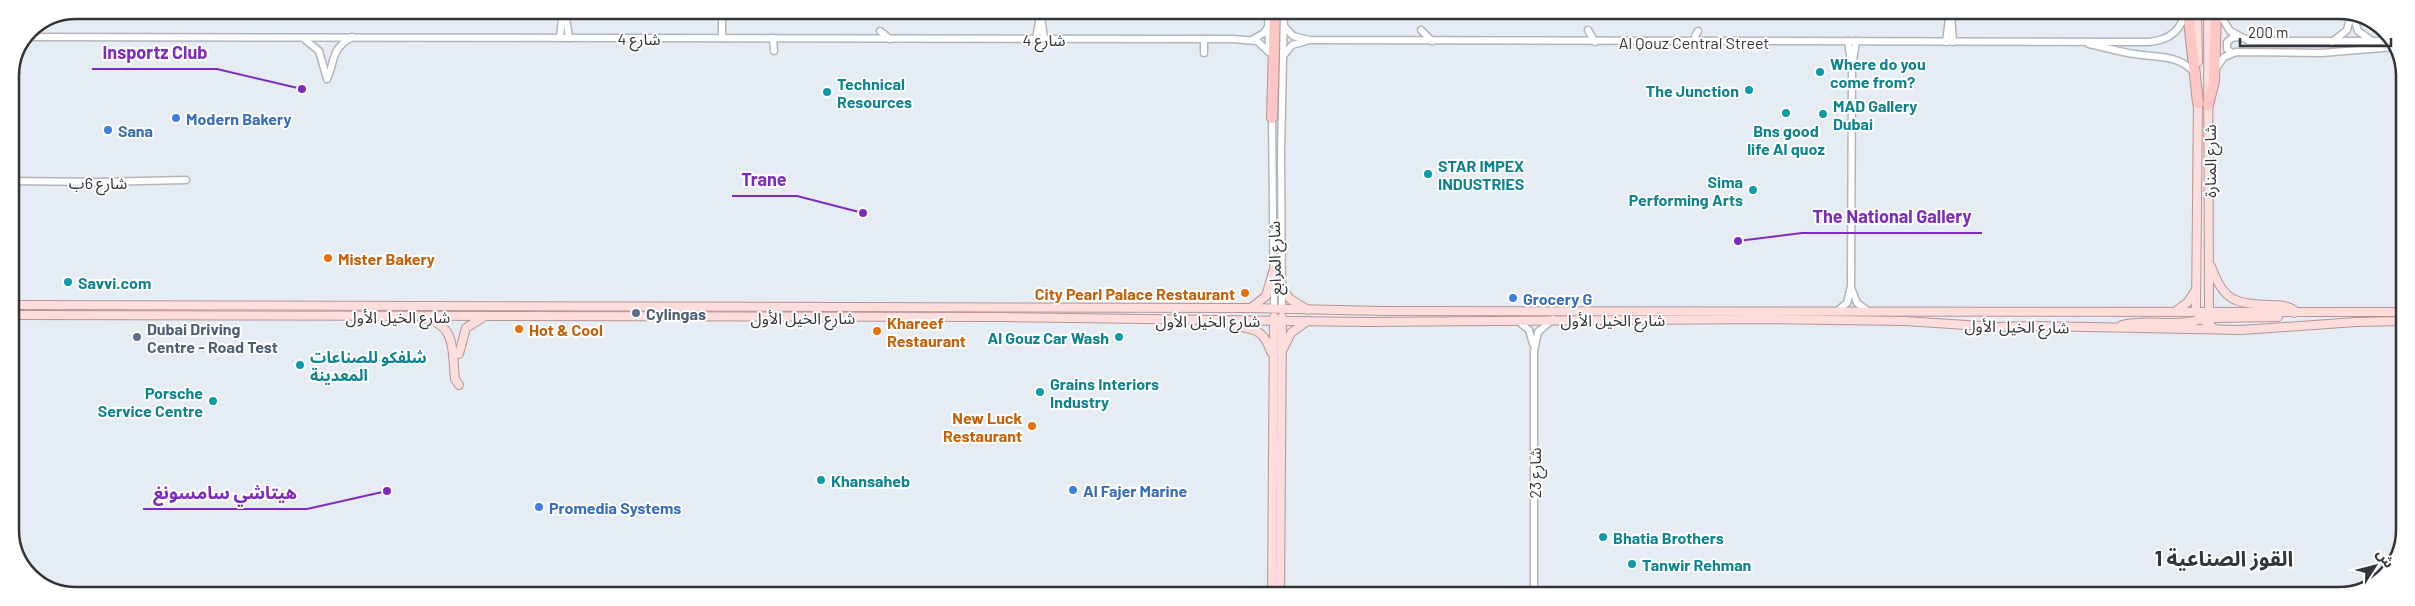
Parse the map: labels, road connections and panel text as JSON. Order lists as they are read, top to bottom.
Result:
{
  "streets": {
    "main road": ["شارع المنارة", "شارع المرابع", "شارع الخيل الأول"],
    "street": [
      "شارع 4",
      "Al Qouz Central Street",
      "شارع 6ب",
      "شارع 23"
    ]
  },
  "crossings": [
    ["Al Qouz Central Street", "شارع المرابع"],
    ["شارع المنارة", "شارع الخيل الأول"],
    ["شارع المرابع", "شارع الخيل الأول"],
    ["شارع الخيل الأول", "شارع 23"]
  ],
  "districts": ["القوز الصناعية 1"],
  "places": [
    "Where do you come from?",
    "Insportz Club",
    "The Junction",
    "Technical Resources",
    "Bns good life Al quoz",
    "MAD Gallery Dubai",
    "Modern Bakery",
    "Sana",
    "STAR IMPEX INDUSTRIES",
    "Sima Performing Arts",
    "Trane",
    "The National Gallery",
    "Mister Bakery",
    "Savvi.com",
    "City Pearl Palace Restaurant",
    "Grocery G",
    "Cylingas",
    "Hot & Cool",
    "Khareef Restaurant",
    "Dubai Driving Centre - Road Test",
    "Al Gouz Car Wash",
    "شلفكو للصناعات المعدينة",
    "Grains Interiors Industry",
    "Porsche Service Centre",
    "New Luck Restaurant",
    "Khansaheb",
    "Al Fajer Marine",
    "هيتاشي سامسونغ",
    "Promedia Systems",
    "Bhatia Brothers",
    "Tanwir Rehman"
  ],
  "scale_bar": "200 m",
  "north": "top right"
}
